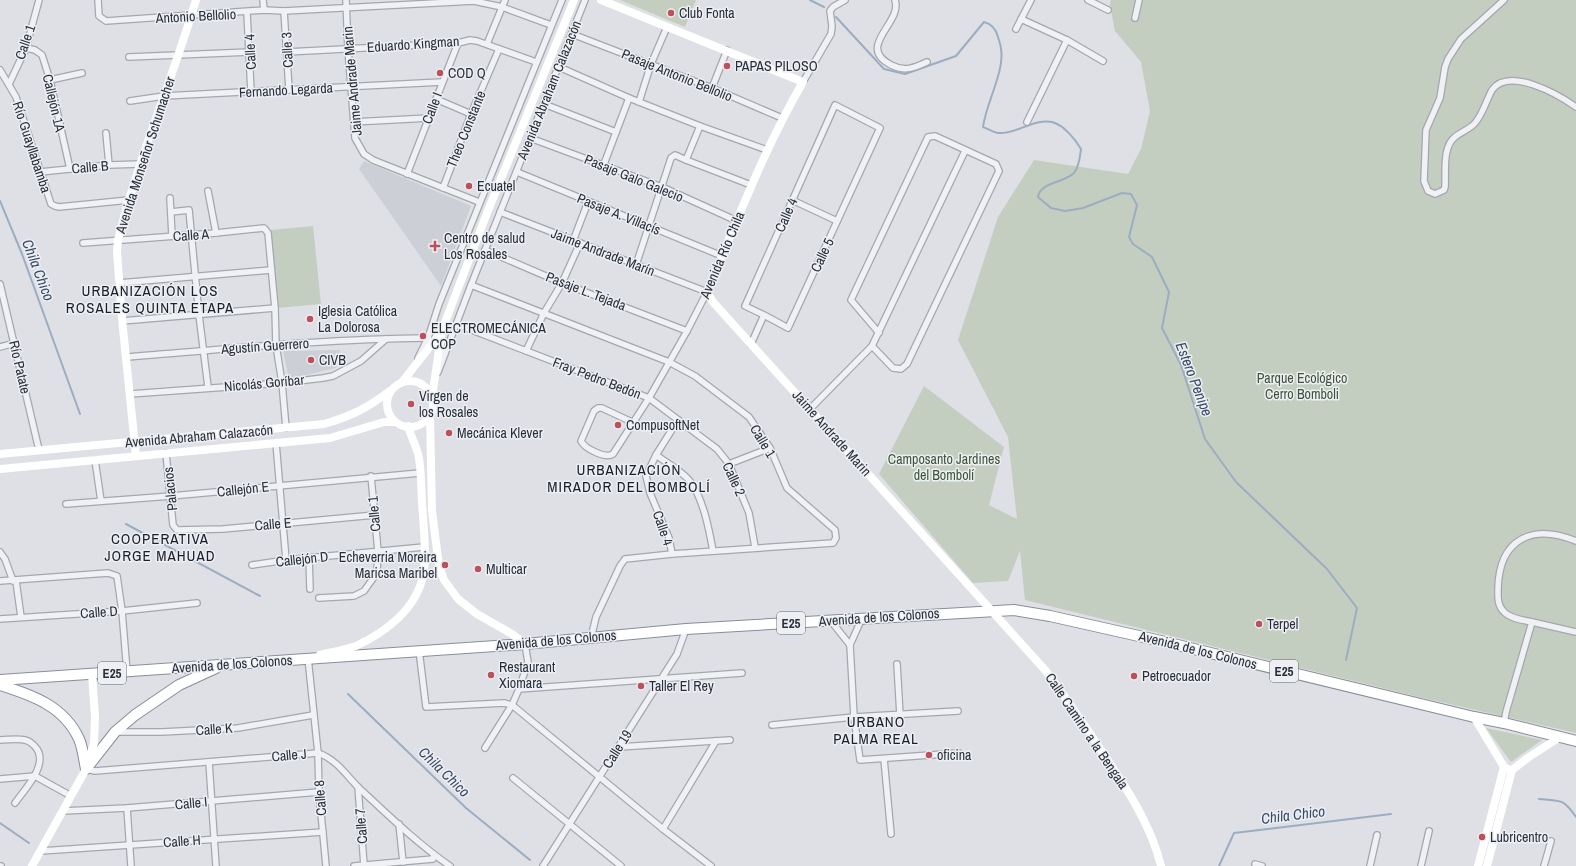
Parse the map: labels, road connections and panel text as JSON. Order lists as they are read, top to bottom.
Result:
{
  "streets": {
    "highway": ["Avenida de los Colonos", "E25"],
    "main road": [
      "Jaime Andrade Marin",
      "Avenida Abraham Calazacón",
      "Avenida Monseñor Schumacher",
      "Avenida Río Chila",
      "Calle Camino a la Bengala"
    ],
    "street": [
      "Antonio Bellolio",
      "Calle 1",
      "Eduardo Kingman",
      "Calle 3",
      "Calle 4",
      "Pasaje Antonio Bellolio",
      "Fernando Legarda",
      "Callejón 1A",
      "Calle I",
      "Theo Constante",
      "Río Guayllabamba",
      "Calle B",
      "Pasaje Galo Galecio",
      "Pasaje A. Villacís",
      "Calle A",
      "Jaime Andrade Marín",
      "Calle 5",
      "Pasaje L. Tejada",
      "Agustín Guerrero",
      "Río Patate",
      "Fray Pedro Bedón",
      "Nicolás Goríbar",
      "Calle 2",
      "Palacios",
      "Callejón E",
      "Calle E",
      "Callejón D",
      "Calle D",
      "Calle K",
      "Calle 19",
      "Calle J",
      "Calle 8",
      "Calle 7",
      "Calle H"
    ]
  },
  "crossings": [
    ["Antonio Bellolio", "Calle 3"],
    ["Antonio Bellolio", "Calle 4"],
    ["Antonio Bellolio", "Jaime Andrade Marin"],
    ["Antonio Bellolio", "Avenida Abraham Calazacón"],
    ["Antonio Bellolio", "Avenida Monseñor Schumacher"],
    ["Calle 1", "Avenida Abraham Calazacón"],
    ["Calle 1", "Callejón 1A"],
    ["Calle 1", "Río Guayllabamba"],
    ["Calle 1", "Avenida Río Chila"],
    ["Calle 1", "Calle 2"],
    ["Calle 1", "Callejón E"],
    ["Calle 1", "Calle E"],
    ["Calle 1", "Callejón D"],
    ["Eduardo Kingman", "Calle 3"],
    ["Eduardo Kingman", "Jaime Andrade Marin"],
    ["Eduardo Kingman", "Avenida Abraham Calazacón"],
    ["Eduardo Kingman", "Calle I"],
    ["Eduardo Kingman", "Theo Constante"],
    ["Calle 3", "Fernando Legarda"],
    ["Calle 4", "Fernando Legarda"],
    ["Calle 4", "Calle 5"],
    ["Pasaje Antonio Bellolio", "Avenida Abraham Calazacón"],
    ["Pasaje Antonio Bellolio", "Avenida Río Chila"],
    ["Jaime Andrade Marin", "Fernando Legarda"],
    ["Jaime Andrade Marin", "Avenida Abraham Calazacón"],
    ["Jaime Andrade Marin", "Calle I"],
    ["Jaime Andrade Marin", "Theo Constante"],
    ["Jaime Andrade Marin", "Jaime Andrade Marín"],
    ["Jaime Andrade Marin", "Avenida Río Chila"],
    ["Jaime Andrade Marin", "Avenida de los Colonos"],
    ["Jaime Andrade Marin", "Calle Camino a la Bengala"],
    ["Fernando Legarda", "Calle I"],
    ["Fernando Legarda", "Avenida Monseñor Schumacher"],
    ["Avenida Abraham Calazacón", "Avenida Monseñor Schumacher"],
    ["Avenida Abraham Calazacón", "Pasaje Galo Galecio"],
    ["Avenida Abraham Calazacón", "Pasaje A. Villacís"],
    ["Avenida Abraham Calazacón", "Jaime Andrade Marín"],
    ["Avenida Abraham Calazacón", "Pasaje L. Tejada"],
    ["Avenida Abraham Calazacón", "Agustín Guerrero"],
    ["Avenida Abraham Calazacón", "Río Patate"],
    ["Avenida Abraham Calazacón", "Fray Pedro Bedón"],
    ["Avenida Abraham Calazacón", "Palacios"],
    ["Callejón 1A", "Calle B"],
    ["Calle I", "Calle 8"],
    ["Río Guayllabamba", "Avenida Monseñor Schumacher"],
    ["Río Guayllabamba", "Calle B"],
    ["Avenida Monseñor Schumacher", "Calle B"],
    ["Avenida Monseñor Schumacher", "Calle A"],
    ["Avenida Monseñor Schumacher", "Agustín Guerrero"],
    ["Avenida Monseñor Schumacher", "Nicolás Goríbar"],
    ["Pasaje Galo Galecio", "Avenida Río Chila"],
    ["Pasaje A. Villacís", "Avenida Río Chila"],
    ["Jaime Andrade Marín", "Avenida Río Chila"],
    ["Avenida Río Chila", "Pasaje L. Tejada"],
    ["Avenida Río Chila", "Fray Pedro Bedón"],
    ["Avenida Río Chila", "Calle 2"],
    ["Agustín Guerrero", "Nicolás Goríbar"],
    ["Fray Pedro Bedón", "Calle 2"],
    ["Palacios", "Callejón E"],
    ["Palacios", "Calle E"],
    ["Avenida de los Colonos", "Calle Camino a la Bengala"],
    ["Avenida de los Colonos", "Calle 19"],
    ["Avenida de los Colonos", "Calle 8"],
    ["Calle K", "Calle 8"],
    ["Calle J", "Calle 8"],
    ["Calle J", "Calle 7"],
    ["Calle 8", "Calle H"]
  ],
  "districts": [
    "URBANIZACIÓN LOS ROSALES QUINTA ETAPA",
    "URBANIZACIÓN MIRADOR DEL BOMBOLÍ",
    "COOPERATIVA JORGE MAHUAD",
    "URBANO PALMA REAL"
  ],
  "water": ["Chila Chico", "Estero Penipe"],
  "parks": ["Parque Ecológico Cerro Bomboli", "Camposanto Jardines del Bombolí"],
  "places": {
    "other": [
      "Club Fonta",
      "PAPAS PILOSO",
      "COD Q",
      "Ecuatel",
      "Iglesia Católica La Dolorosa",
      "ELECTROMECÁNICA COP",
      "CIVB",
      "Virgen de los Rosales",
      "CompusoftNet",
      "Mecánica Klever",
      "Echeverria Moreira Maricsa Maribel",
      "Multicar",
      "Terpel",
      "Restaurant Xiomara",
      "Petroecuador",
      "Taller El Rey",
      "oficina",
      "Lubricentro"
    ],
    "health": ["Centro de salud Los Rosales"]
  }
}
